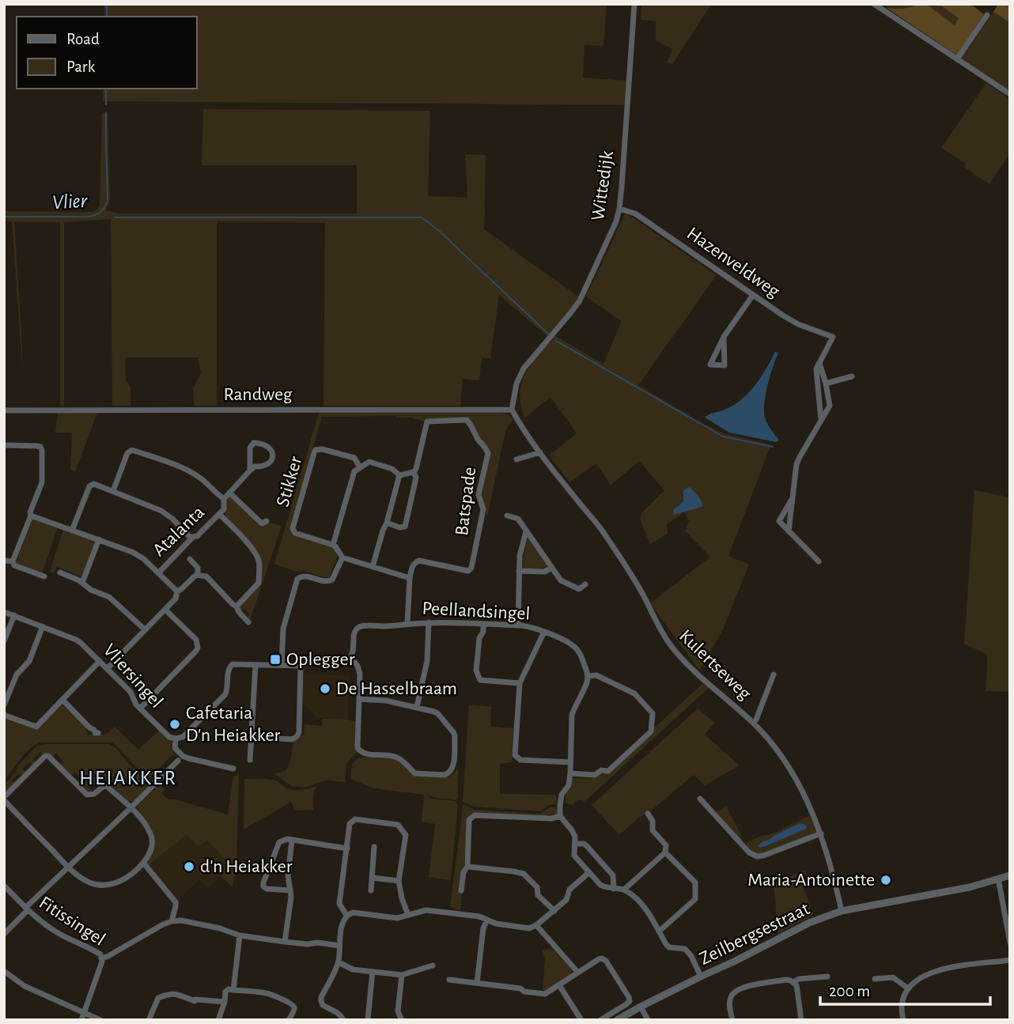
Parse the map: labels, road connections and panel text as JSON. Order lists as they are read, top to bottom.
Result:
{
  "streets": {
    "street": [
      "Wittedijk",
      "Hazenveldweg",
      "Randweg",
      "Stikker",
      "Batspade",
      "Atalanta",
      "Peellandsingel",
      "Kulertseweg",
      "Vliersingel",
      "Fitissingel",
      "Zeilbergsestraat"
    ]
  },
  "crossings": [
    ["Wittedijk", "Hazenveldweg"],
    ["Wittedijk", "Randweg"],
    ["Wittedijk", "Kulertseweg"],
    ["Randweg", "Kulertseweg"],
    ["Kulertseweg", "Zeilbergsestraat"]
  ],
  "districts": ["HEIAKKER"],
  "water": ["Vlier"],
  "places": {
    "transit": ["Oplegger"],
    "other": [
      "De Hasselbraam",
      "Cafetaria D'n Heiakker",
      "d'n Heiakker",
      "Maria-Antoinette"
    ]
  },
  "legend": ["Road", "Park"],
  "scale_bar": "200 m"
}
